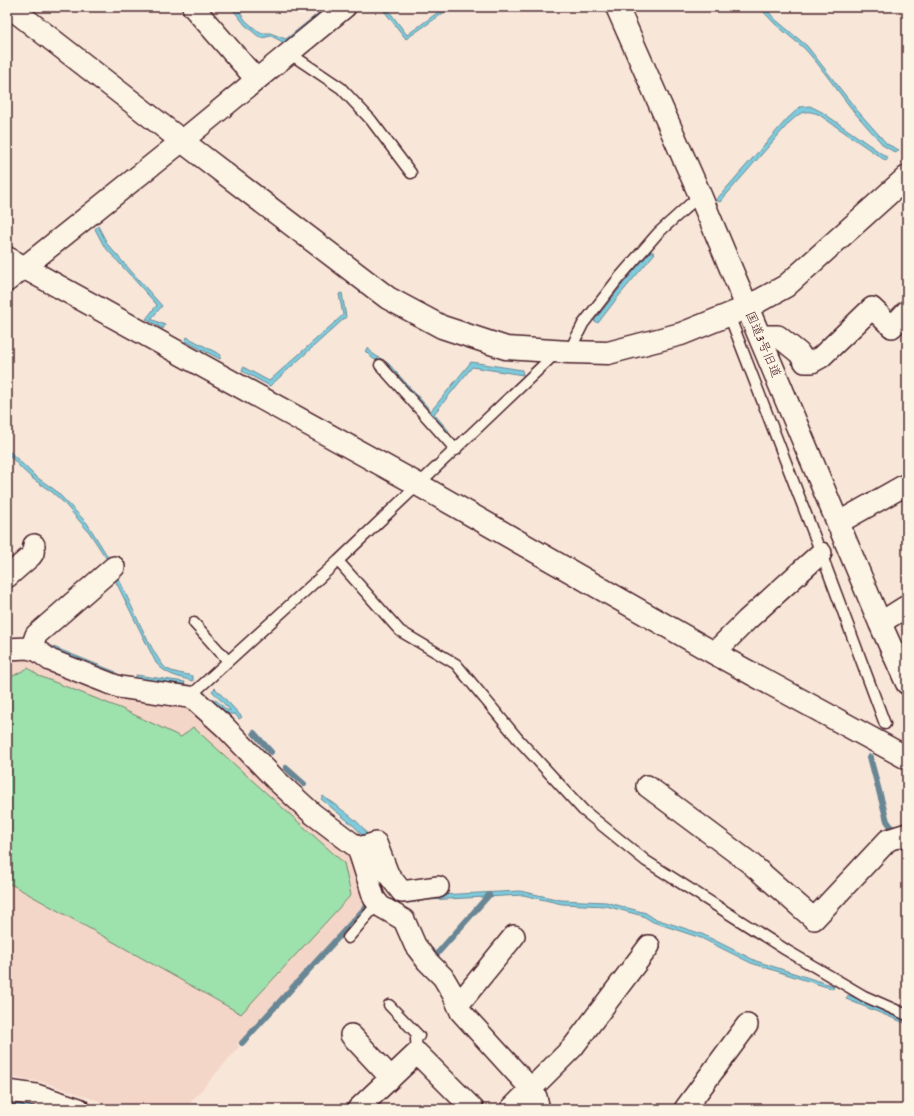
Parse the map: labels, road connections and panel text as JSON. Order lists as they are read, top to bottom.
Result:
{
  "streets": {
    "street": ["国道3号旧道"]
  }
}
